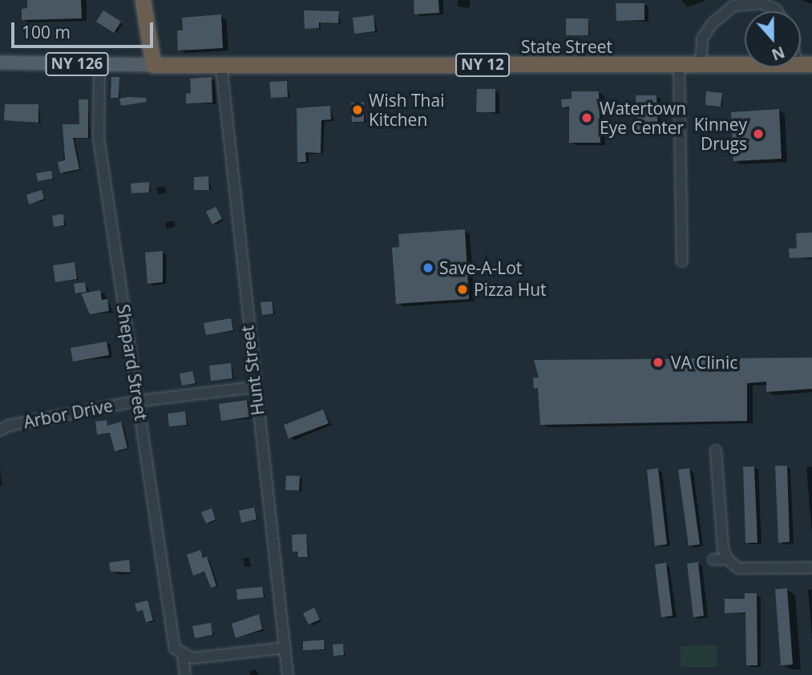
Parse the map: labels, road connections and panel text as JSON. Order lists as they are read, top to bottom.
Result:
{
  "streets": {
    "highway": ["State Street", "NY 12"],
    "main road": ["NY 126"],
    "street": ["Shepard Street", "Hunt Street", "Arbor Drive"]
  },
  "crossings": [
    ["State Street", "Shepard Street"],
    ["State Street", "Hunt Street"],
    ["Shepard Street", "Arbor Drive"],
    ["Hunt Street", "Arbor Drive"]
  ],
  "places": [
    "Wish Thai Kitchen",
    "Watertown Eye Center",
    "Kinney Drugs",
    "Save-A-Lot",
    "Pizza Hut",
    "VA Clinic"
  ],
  "scale_bar": "100 m",
  "north": "bottom"
}
